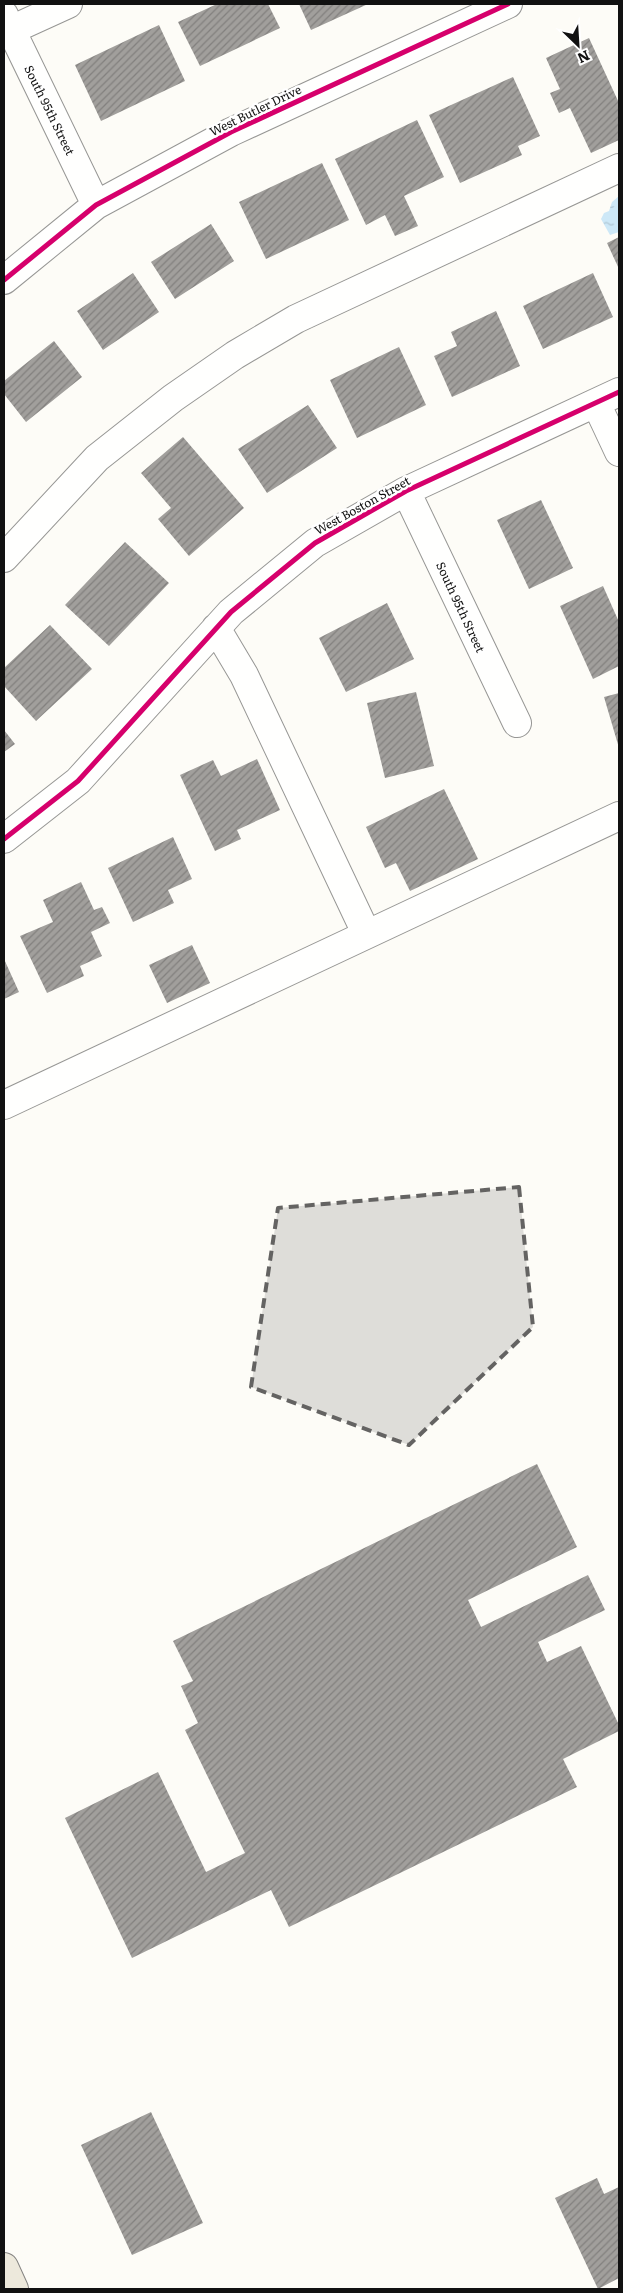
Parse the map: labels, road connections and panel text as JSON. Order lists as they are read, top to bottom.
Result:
{
  "streets": {
    "street": ["South 95th Street", "West Butler Drive", "West Boston Street"]
  },
  "crossings": [
    ["South 95th Street", "West Butler Drive"],
    ["South 95th Street", "West Boston Street"]
  ],
  "north": "bottom right"
}
